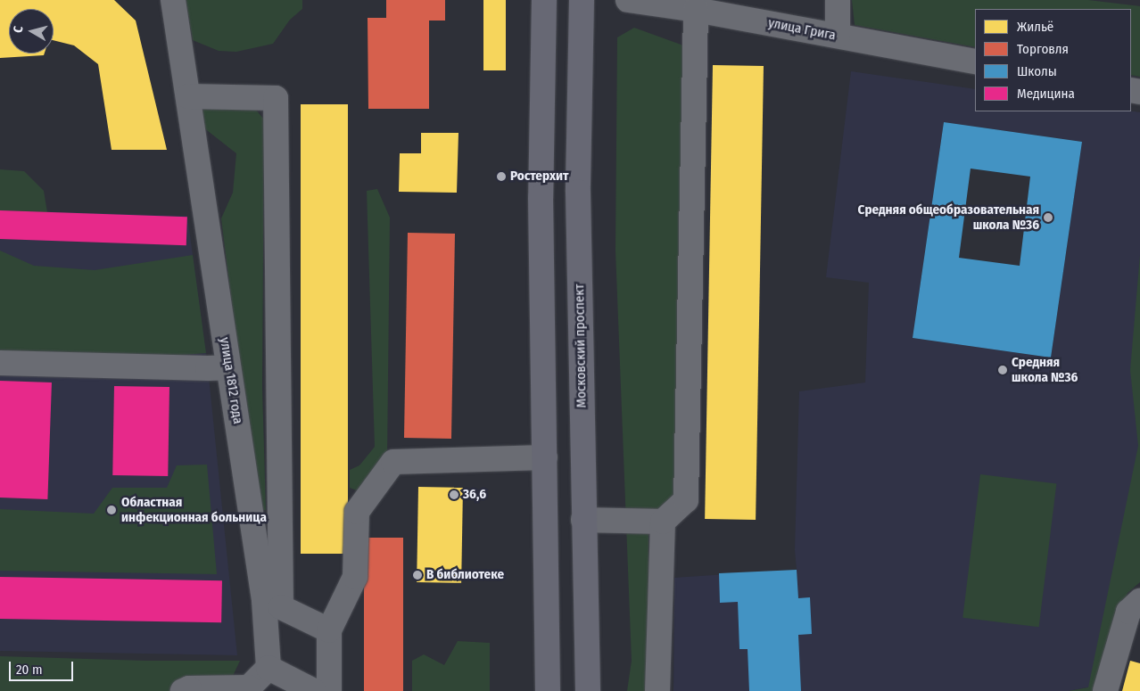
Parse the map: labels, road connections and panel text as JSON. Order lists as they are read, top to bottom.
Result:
{
  "streets": {
    "main road": ["Московский проспект"],
    "street": ["улица Грига", "улица 1812 года"]
  },
  "places": [
    "Ростерхит",
    "Средняя общеобразовательная школа №36",
    "Средняя школа №36",
    "36,6",
    "Областная инфекционная больница",
    "В библиотеке"
  ],
  "legend": [
    "Жильё",
    "Торговля",
    "Школы",
    "Медицина"
  ],
  "scale_bar": "20 m",
  "north": "left"
}
